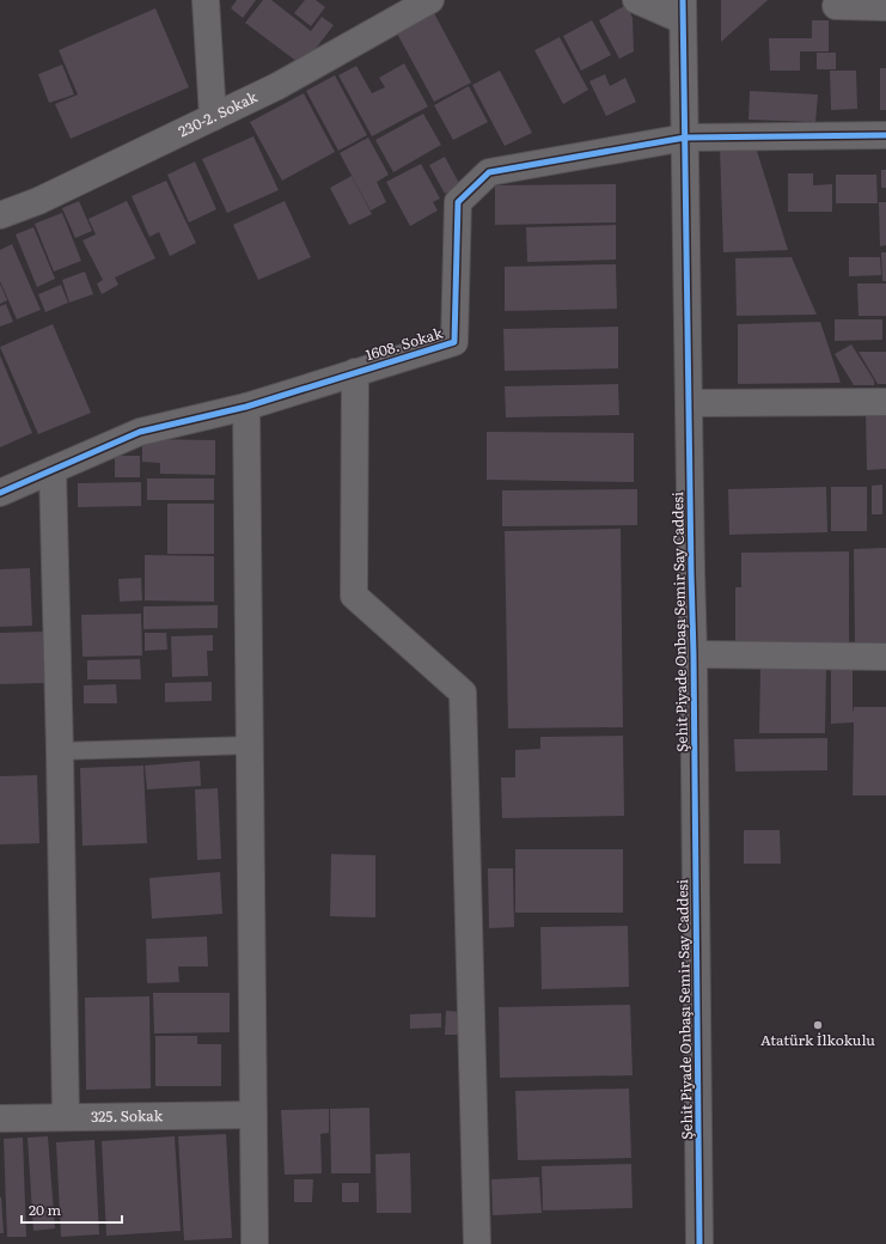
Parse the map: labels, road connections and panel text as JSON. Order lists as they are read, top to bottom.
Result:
{
  "streets": {
    "street": [
      "230-2. Sokak",
      "1608. Sokak",
      "Şehit Piyade Onbaşı Semir Say Caddesi",
      "325. Sokak"
    ]
  },
  "crossings": [
    ["1608. Sokak", "Şehit Piyade Onbaşı Semir Say Caddesi"]
  ],
  "places": ["Atatürk İlkokulu"],
  "scale_bar": "20 m"
}
